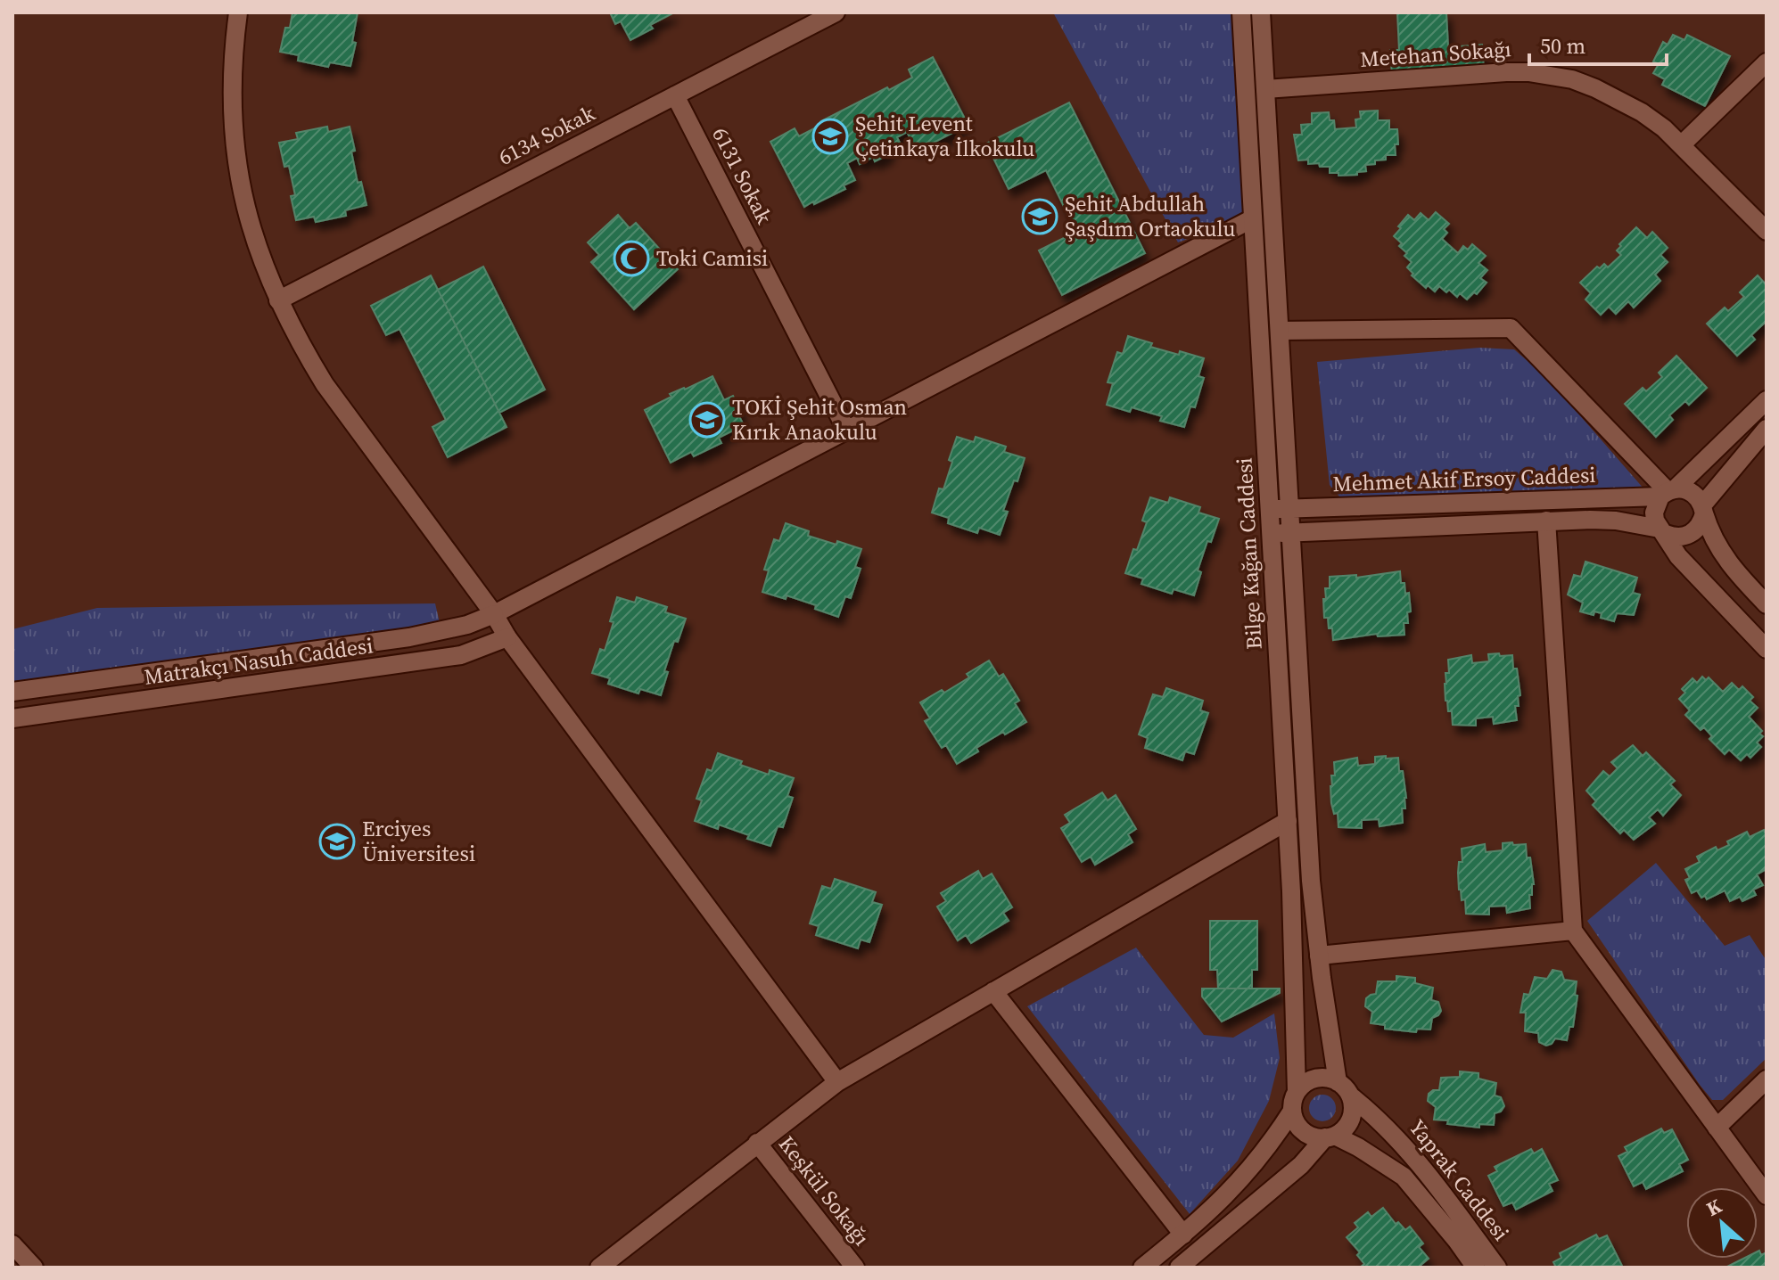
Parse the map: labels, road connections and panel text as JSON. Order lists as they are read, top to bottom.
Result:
{
  "streets": {
    "street": [
      "Metehan Sokağı",
      "6134 Sokak",
      "6131 Sokak",
      "Mehmet Akif Ersoy Caddesi",
      "Bilge Kağan Caddesi",
      "Matrakçı Nasuh Caddesi",
      "Yaprak Caddesi",
      "Keşkül Sokağı"
    ]
  },
  "crossings": [
    ["Metehan Sokağı", "Bilge Kağan Caddesi"],
    ["6134 Sokak", "6131 Sokak"],
    ["6131 Sokak", "Matrakçı Nasuh Caddesi"],
    ["Mehmet Akif Ersoy Caddesi", "Bilge Kağan Caddesi"],
    ["Bilge Kağan Caddesi", "Matrakçı Nasuh Caddesi"],
    ["Bilge Kağan Caddesi", "Yaprak Caddesi"]
  ],
  "places": {
    "school or university": [
      "Şehit Levent Çetinkaya İlkokulu",
      "Şehit Abdullah Şaşdım Ortaokulu",
      "TOKİ Şehit Osman Kırık Anaokulu",
      "Erciyes Üniversitesi"
    ],
    "mosque": ["Toki Camisi"]
  },
  "scale_bar": "50 m",
  "north": "top left"
}
